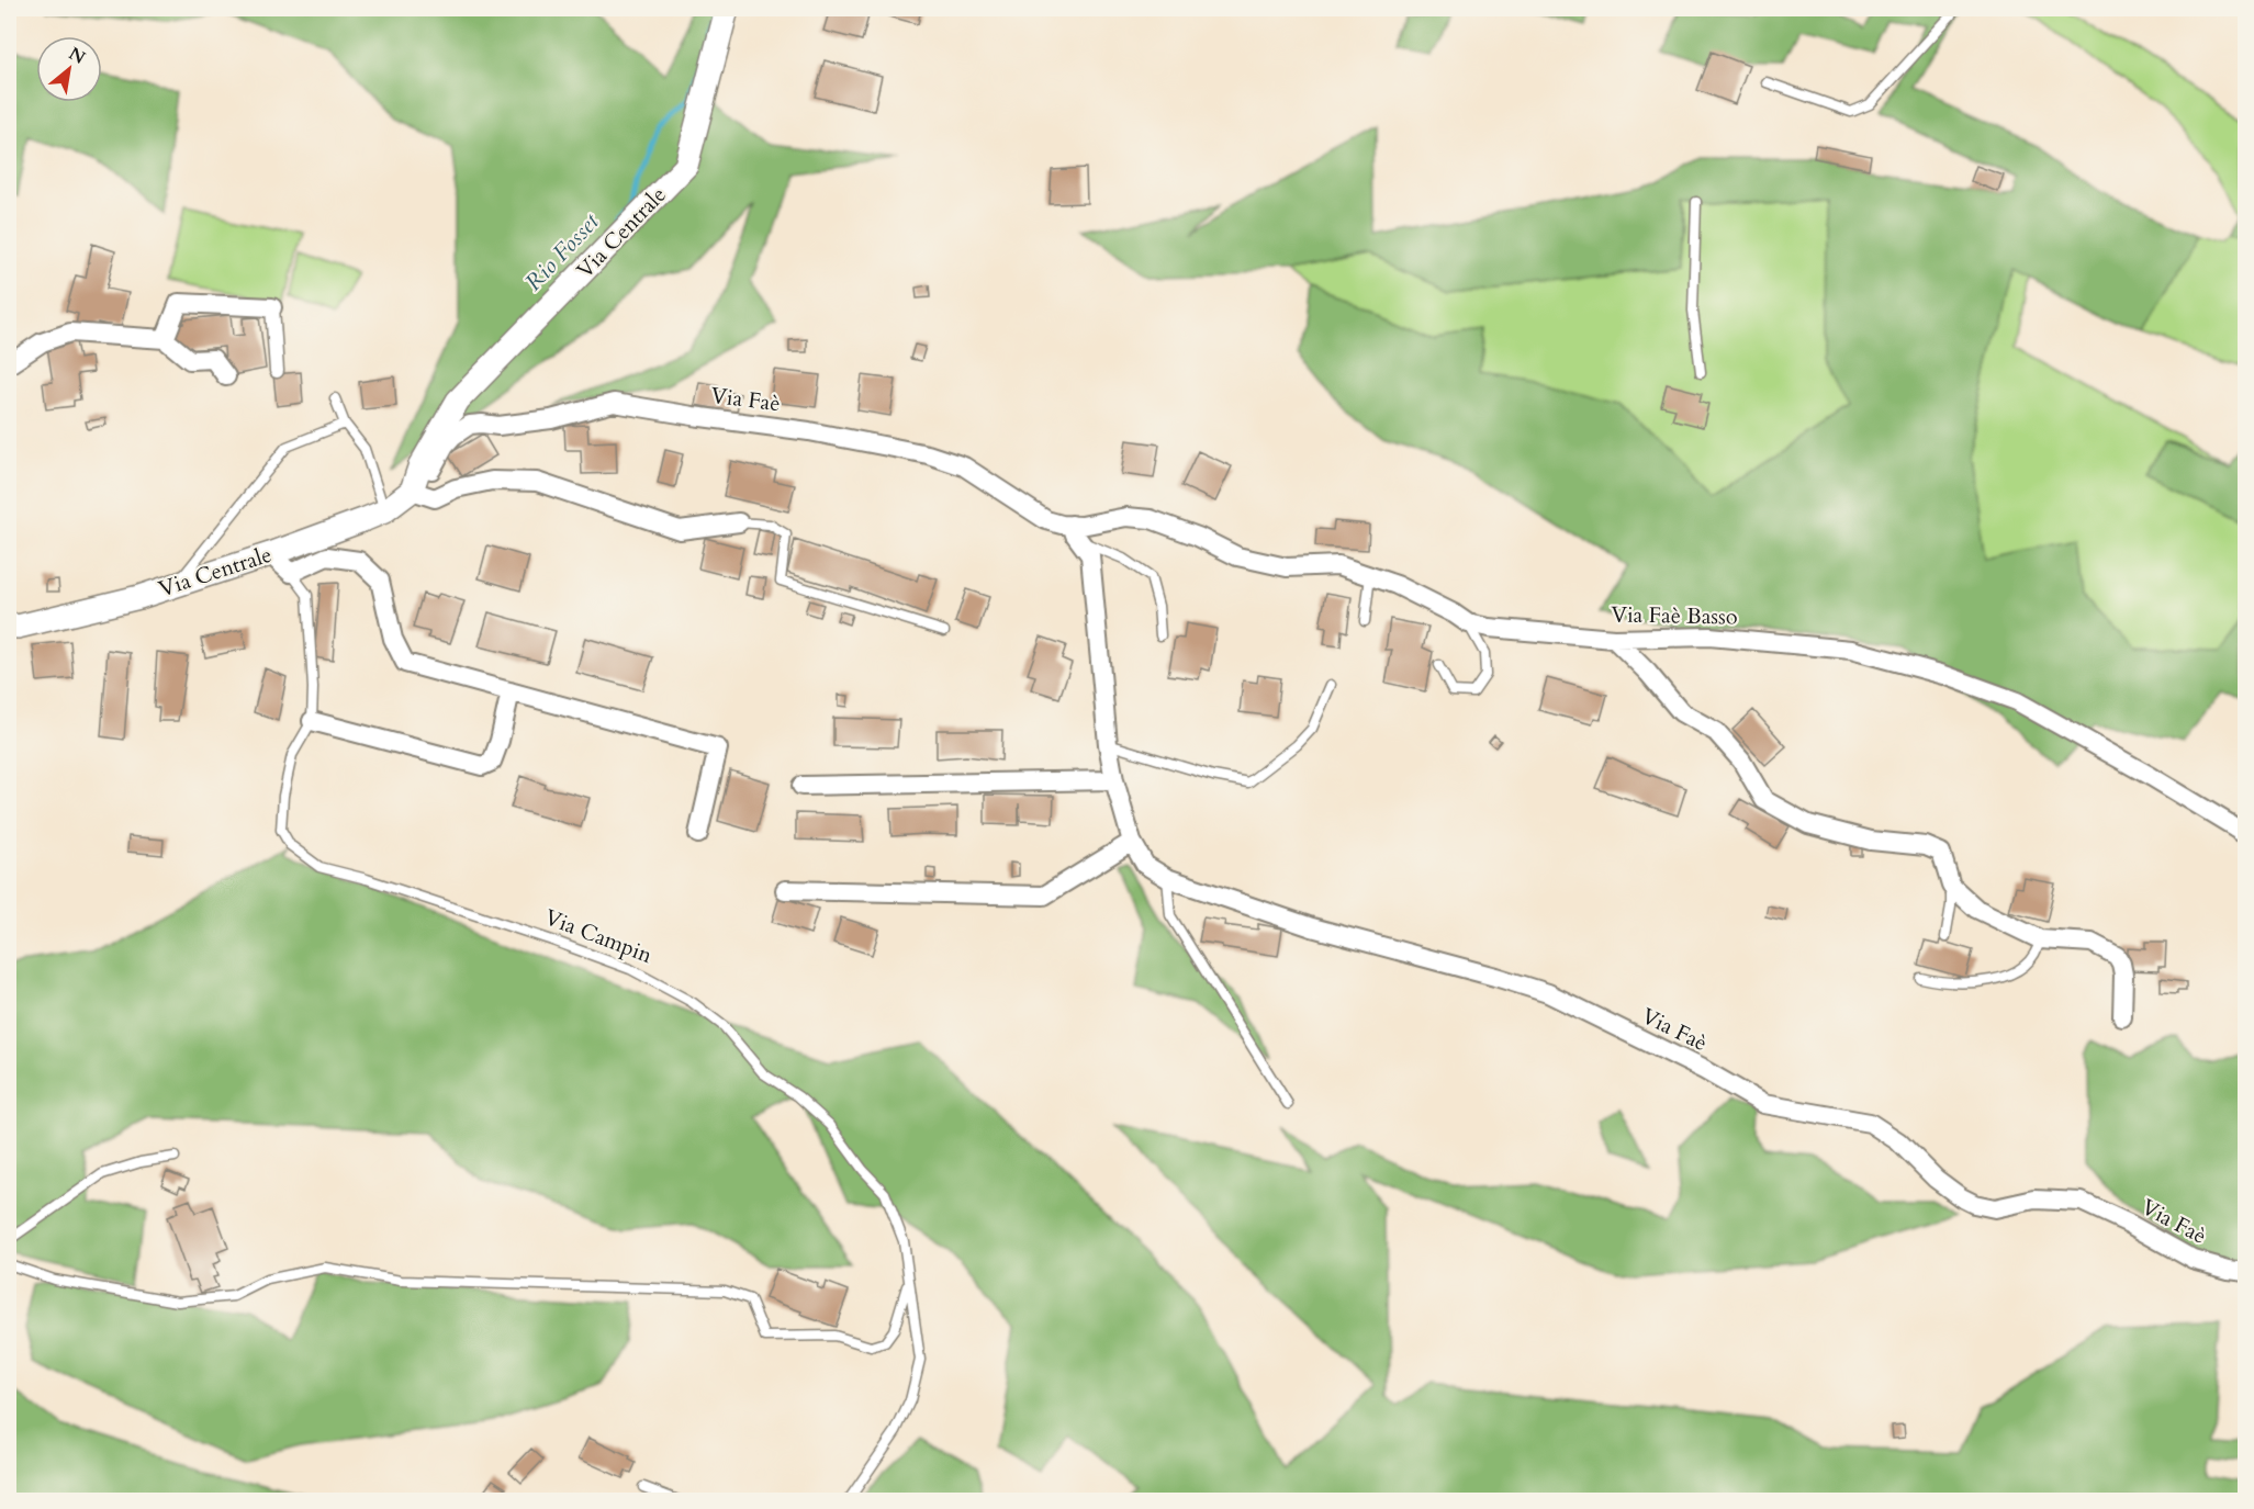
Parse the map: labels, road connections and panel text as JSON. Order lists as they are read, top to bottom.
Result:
{
  "streets": {
    "street": ["Via Centrale", "Via Faè", "Via Faè Basso"],
    "lane": ["Via Campin"]
  },
  "crossings": [
    ["Via Centrale", "Via Faè"],
    ["Via Faè", "Via Faè Basso"]
  ],
  "water": ["Rio Fosset"],
  "north": "top right"
}
